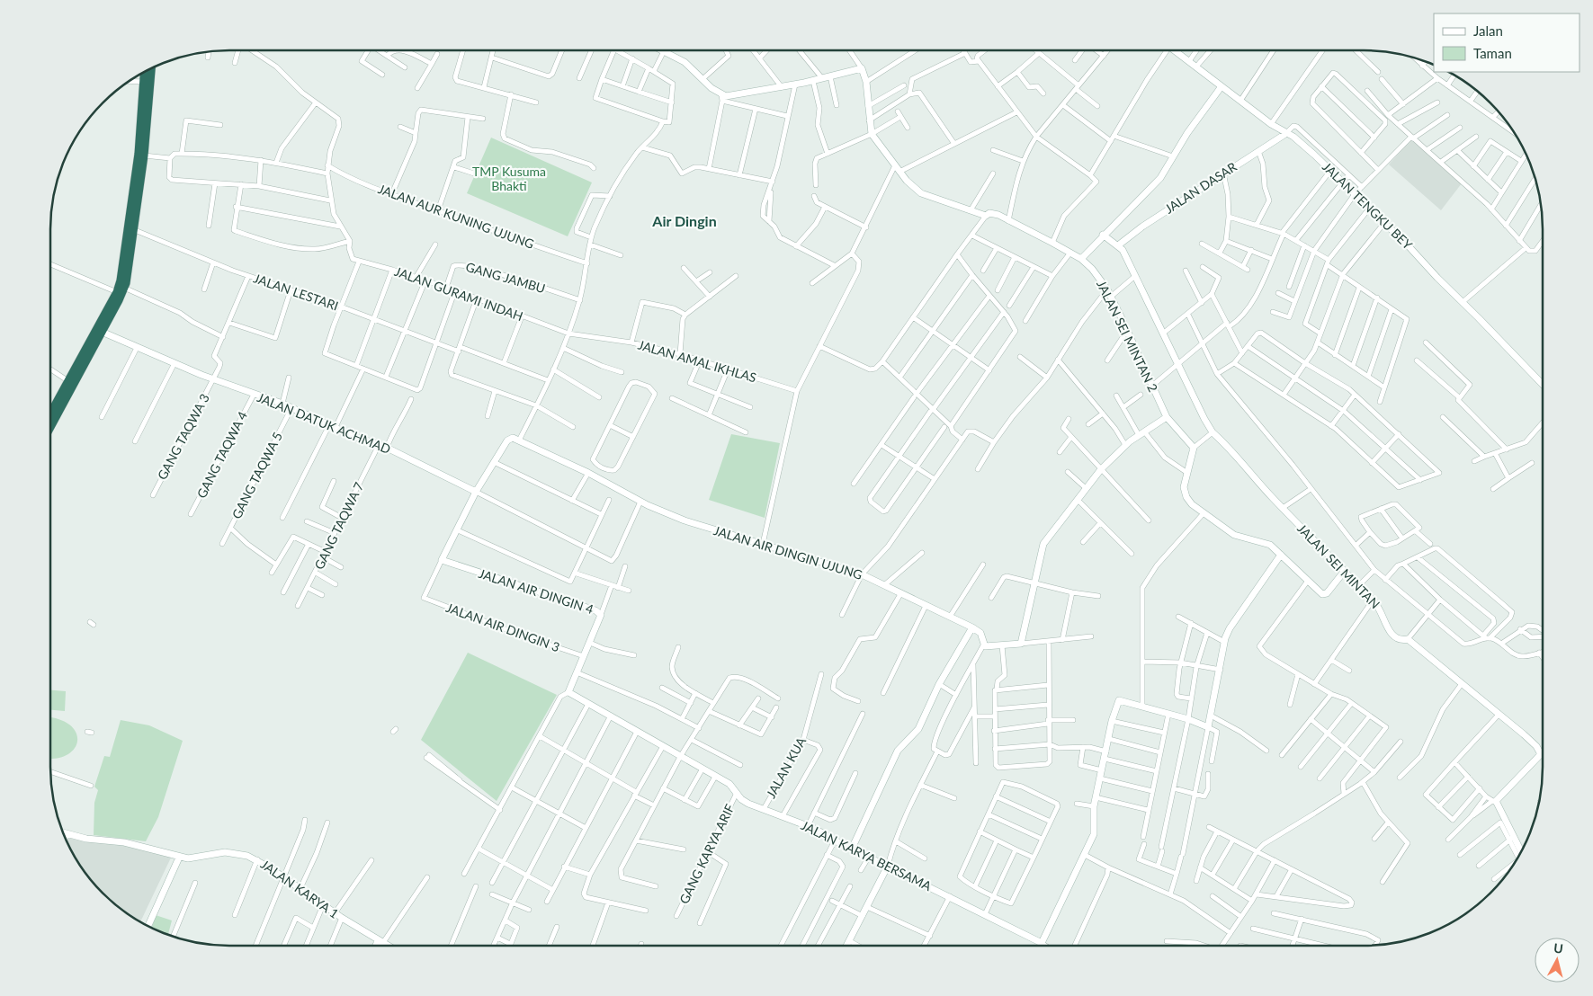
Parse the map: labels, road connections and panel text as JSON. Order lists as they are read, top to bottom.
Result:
{
  "streets": {
    "street": [
      "JALAN DASAR",
      "JALAN TENGKU BEY",
      "JALAN AUR KUNING UJUNG",
      "GANG JAMBU",
      "JALAN LESTARI",
      "JALAN GURAMI INDAH",
      "JALAN SEI MINTAN 2",
      "JALAN AMAL IKHLAS",
      "JALAN DATUK ACHMAD",
      "GANG TAQWA 3",
      "GANG TAQWA 4",
      "GANG TAQWA 5",
      "GANG TAQWA 7",
      "JALAN AIR DINGIN UJUNG",
      "JALAN SEI MINTAN",
      "JALAN AIR DINGIN 4",
      "JALAN AIR DINGIN 3",
      "JALAN KUA",
      "GANG KARYA ARIF",
      "JALAN KARYA BERSAMA",
      "JALAN KARYA 1"
    ]
  },
  "crossings": [
    ["JALAN DASAR", "JALAN TENGKU BEY"],
    ["JALAN DASAR", "JALAN SEI MINTAN"],
    ["GANG JAMBU", "JALAN GURAMI INDAH"],
    ["JALAN GURAMI INDAH", "JALAN AMAL IKHLAS"],
    ["JALAN DATUK ACHMAD", "GANG TAQWA 3"],
    ["JALAN DATUK ACHMAD", "GANG TAQWA 4"],
    ["JALAN DATUK ACHMAD", "GANG TAQWA 5"],
    ["JALAN DATUK ACHMAD", "GANG TAQWA 7"],
    ["JALAN AIR DINGIN 4", "JALAN AIR DINGIN 3"],
    ["JALAN AIR DINGIN 4", "JALAN KARYA BERSAMA"],
    ["JALAN KUA", "JALAN KARYA BERSAMA"],
    ["GANG KARYA ARIF", "JALAN KARYA BERSAMA"]
  ],
  "districts": ["Air Dingin"],
  "parks": ["TMP Kusuma Bhakti"],
  "legend": ["Jalan", "Taman"],
  "north": "top"
}
